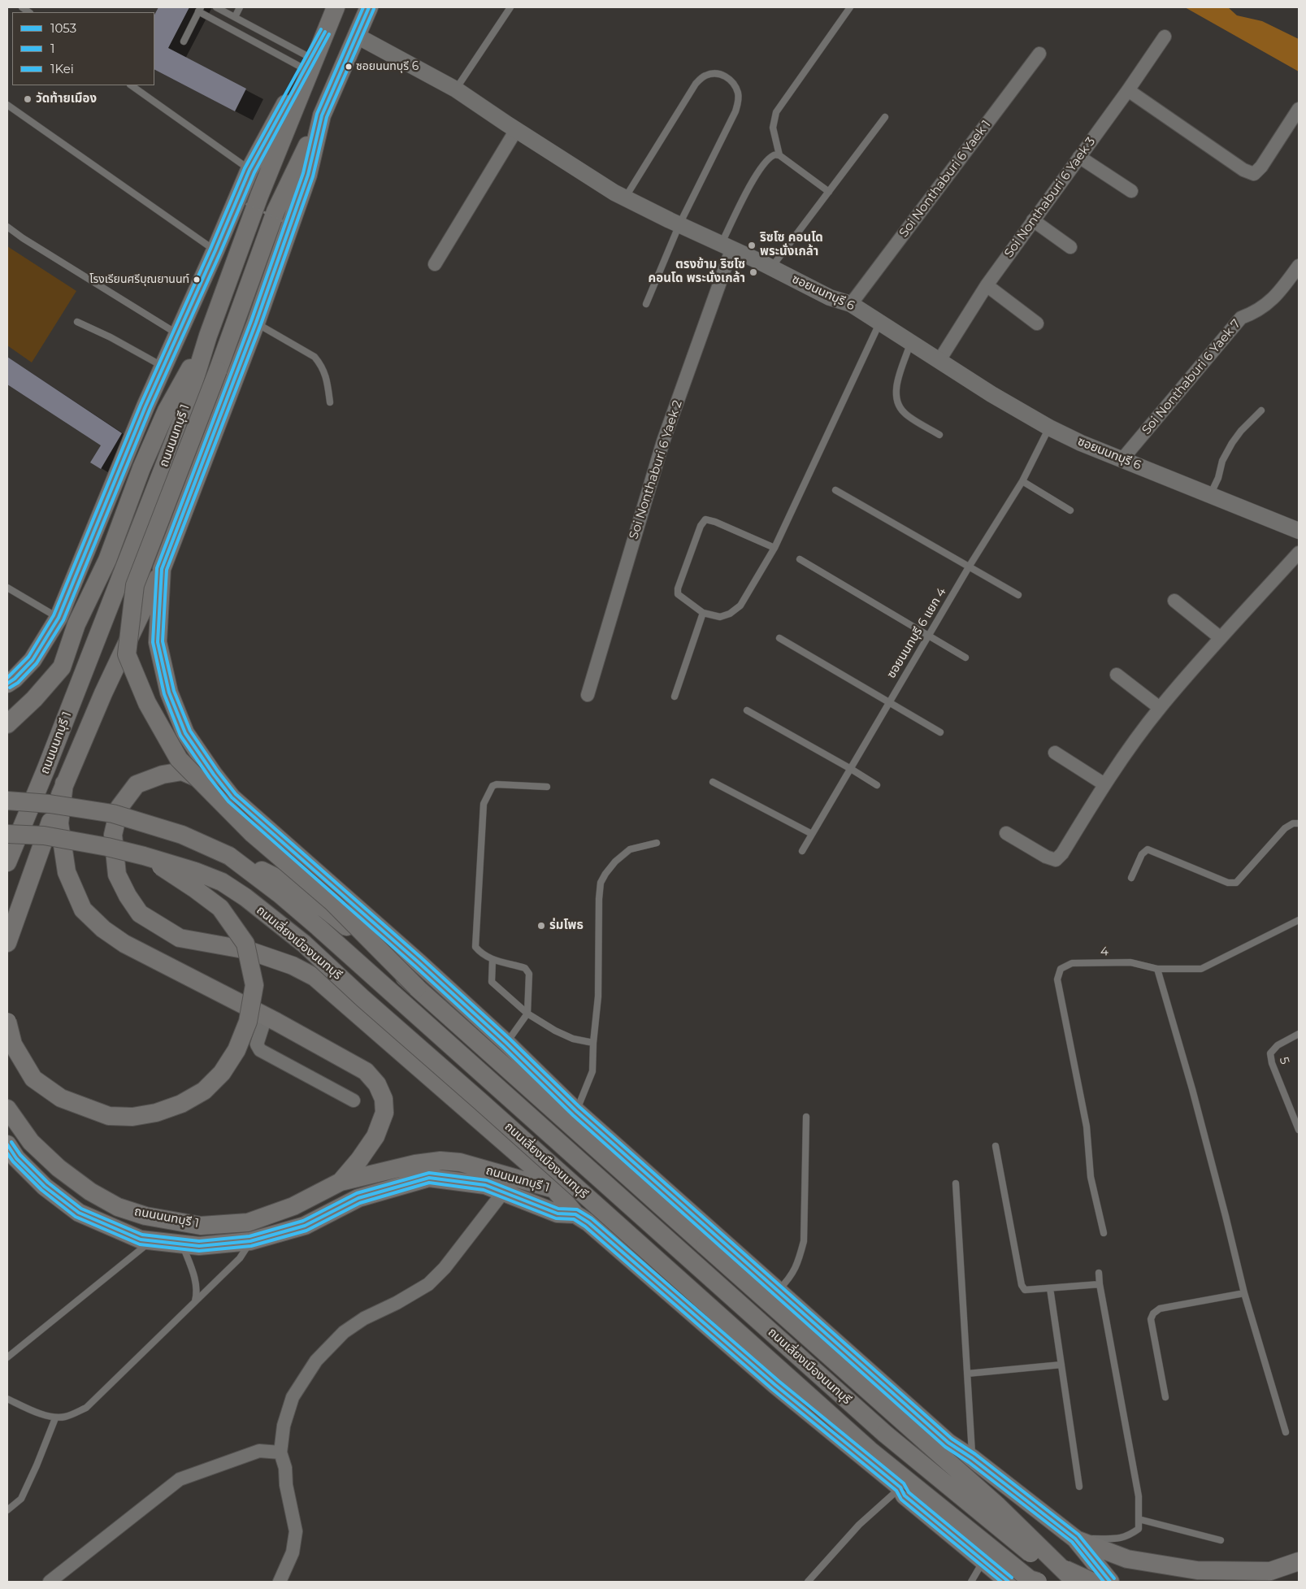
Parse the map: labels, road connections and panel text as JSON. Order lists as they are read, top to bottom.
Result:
{
  "streets": {
    "main road": ["ถนนนนทบุรี 1", "ถนนเลี่ยงเมืองนนทบุรี"],
    "street": [
      "Soi Nonthaburi 6 Yaek 1",
      "Soi Nonthaburi 6 Yaek 3",
      "ซอยนนทบุรี 6",
      "Soi Nonthaburi 6 Yaek 7",
      "Soi Nonthaburi 6 Yaek 2"
    ],
    "lane": ["ซอยนนทบุรี 6 แยก 4", "4", "5"]
  },
  "crossings": [
    ["Soi Nonthaburi 6 Yaek 1", "ซอยนนทบุรี 6"],
    ["Soi Nonthaburi 6 Yaek 3", "ซอยนนทบุรี 6"],
    ["ซอยนนทบุรี 6", "Soi Nonthaburi 6 Yaek 7"],
    ["ซอยนนทบุรี 6", "Soi Nonthaburi 6 Yaek 2"],
    ["ซอยนนทบุรี 6", "ซอยนนทบุรี 6 แยก 4"]
  ],
  "places": [
    "ซอยนนทบุรี 6",
    "วัดท้ายเมือง",
    "ริซโซ คอนโด พระนั่งเกล้า",
    "ตรงข้าม ริซโซ คอนโด พระนั่งเกล้า",
    "โรงเรียนศรีบุณยานนท์",
    "ร่มโพธ"
  ],
  "lines": ["transit line 1053", "transit line 1", "transit line 1Kei"],
  "legend": ["1053", "1", "1Kei"]
}
